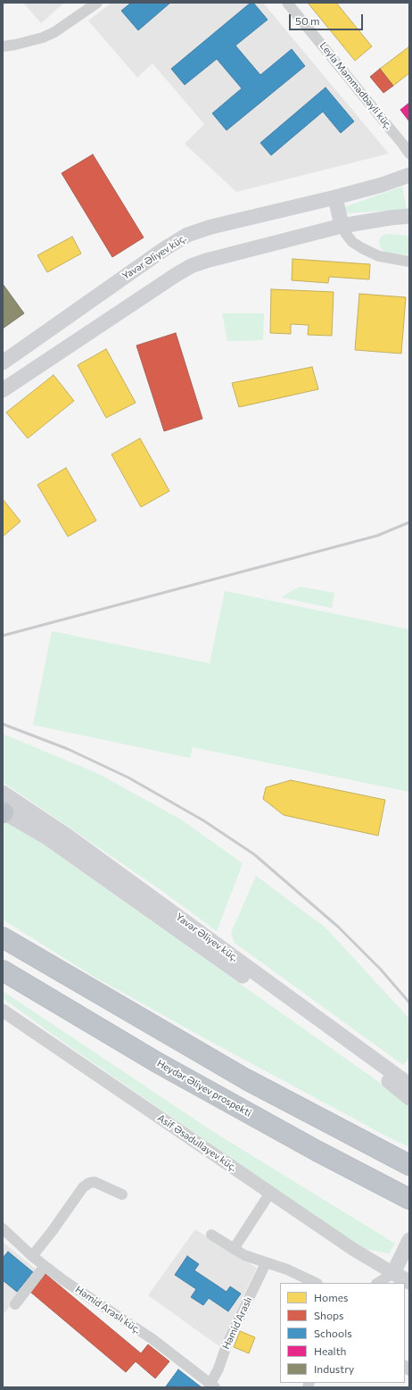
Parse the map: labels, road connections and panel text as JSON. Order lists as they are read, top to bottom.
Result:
{
  "streets": {
    "highway": ["Heydər Əliyev prospekti"],
    "main road": ["Yavər Əliyev küç."],
    "street": [
      "Leyla Məmmədbəyli küç.",
      "Asif Əsədullayev küç.",
      "Həmid Araslı küç.",
      "Həmid Araslı"
    ]
  },
  "crossings": [
    ["Həmid Araslı küç.", "Həmid Araslı"]
  ],
  "legend": [
    "Homes",
    "Shops",
    "Schools",
    "Health",
    "Industry"
  ],
  "scale_bar": "50 m"
}
